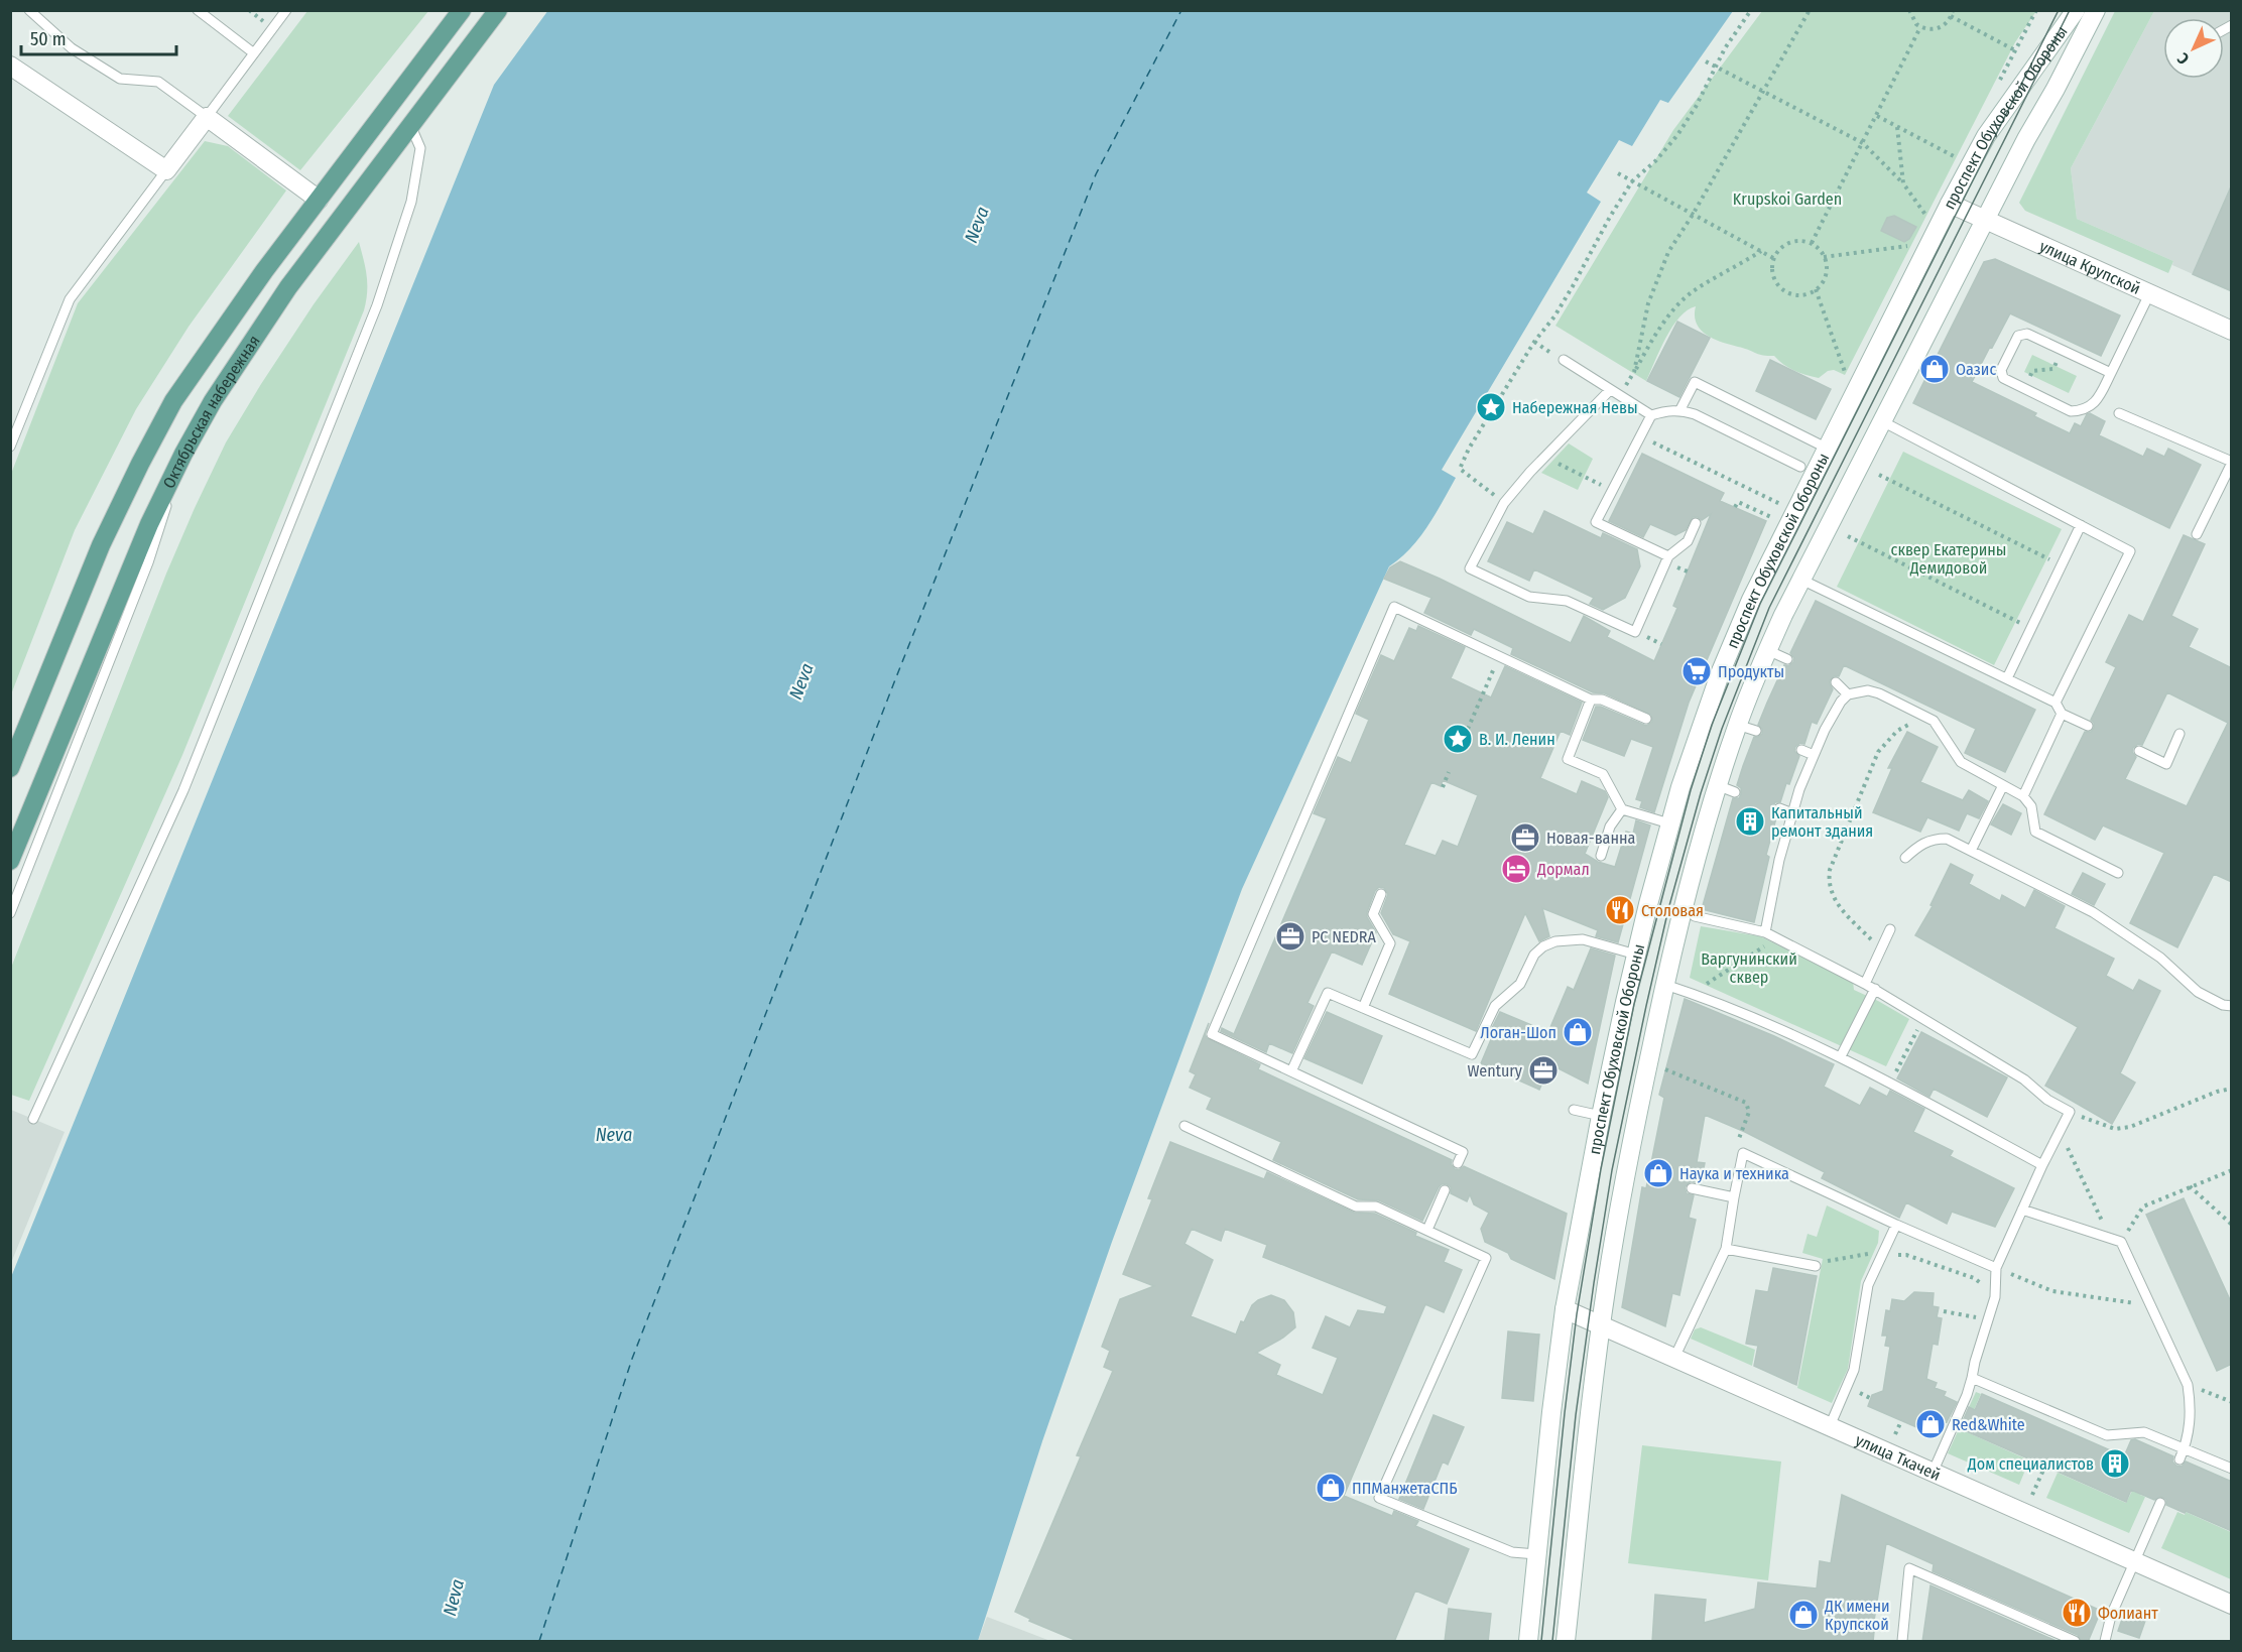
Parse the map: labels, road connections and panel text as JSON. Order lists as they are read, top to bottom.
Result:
{
  "streets": {
    "main road": [
      "проспект Обуховской Обороны",
      "улица Крупской",
      "Октябрьская набережная",
      "улица Ткачей"
    ]
  },
  "crossings": [
    ["проспект Обуховской Обороны", "улица Крупской"],
    ["проспект Обуховской Обороны", "улица Ткачей"]
  ],
  "water": ["Neva"],
  "parks": ["Krupskoi Garden", "сквер Екатерины Демидовой", "Варгунинский сквер"],
  "places": {
    "shop": [
      "Оазис",
      "Логан-Шоп",
      "Наука и техника",
      "Red&White",
      "ППМанжетаСПБ",
      "ДК имени Крупской"
    ],
    "place": ["Набережная Невы", "В. И. Ленин"],
    "supermarket": ["Продукты"],
    "building": ["Капитальный ремонт здания", "Дом специалистов"],
    "office": ["Новая-ванна", "PC NEDRA", "Wentury"],
    "hotel": ["Дормал"],
    "restaurant": ["Столовая", "Фолиант"]
  },
  "scale_bar": "50 m",
  "north": "bottom left"
}
